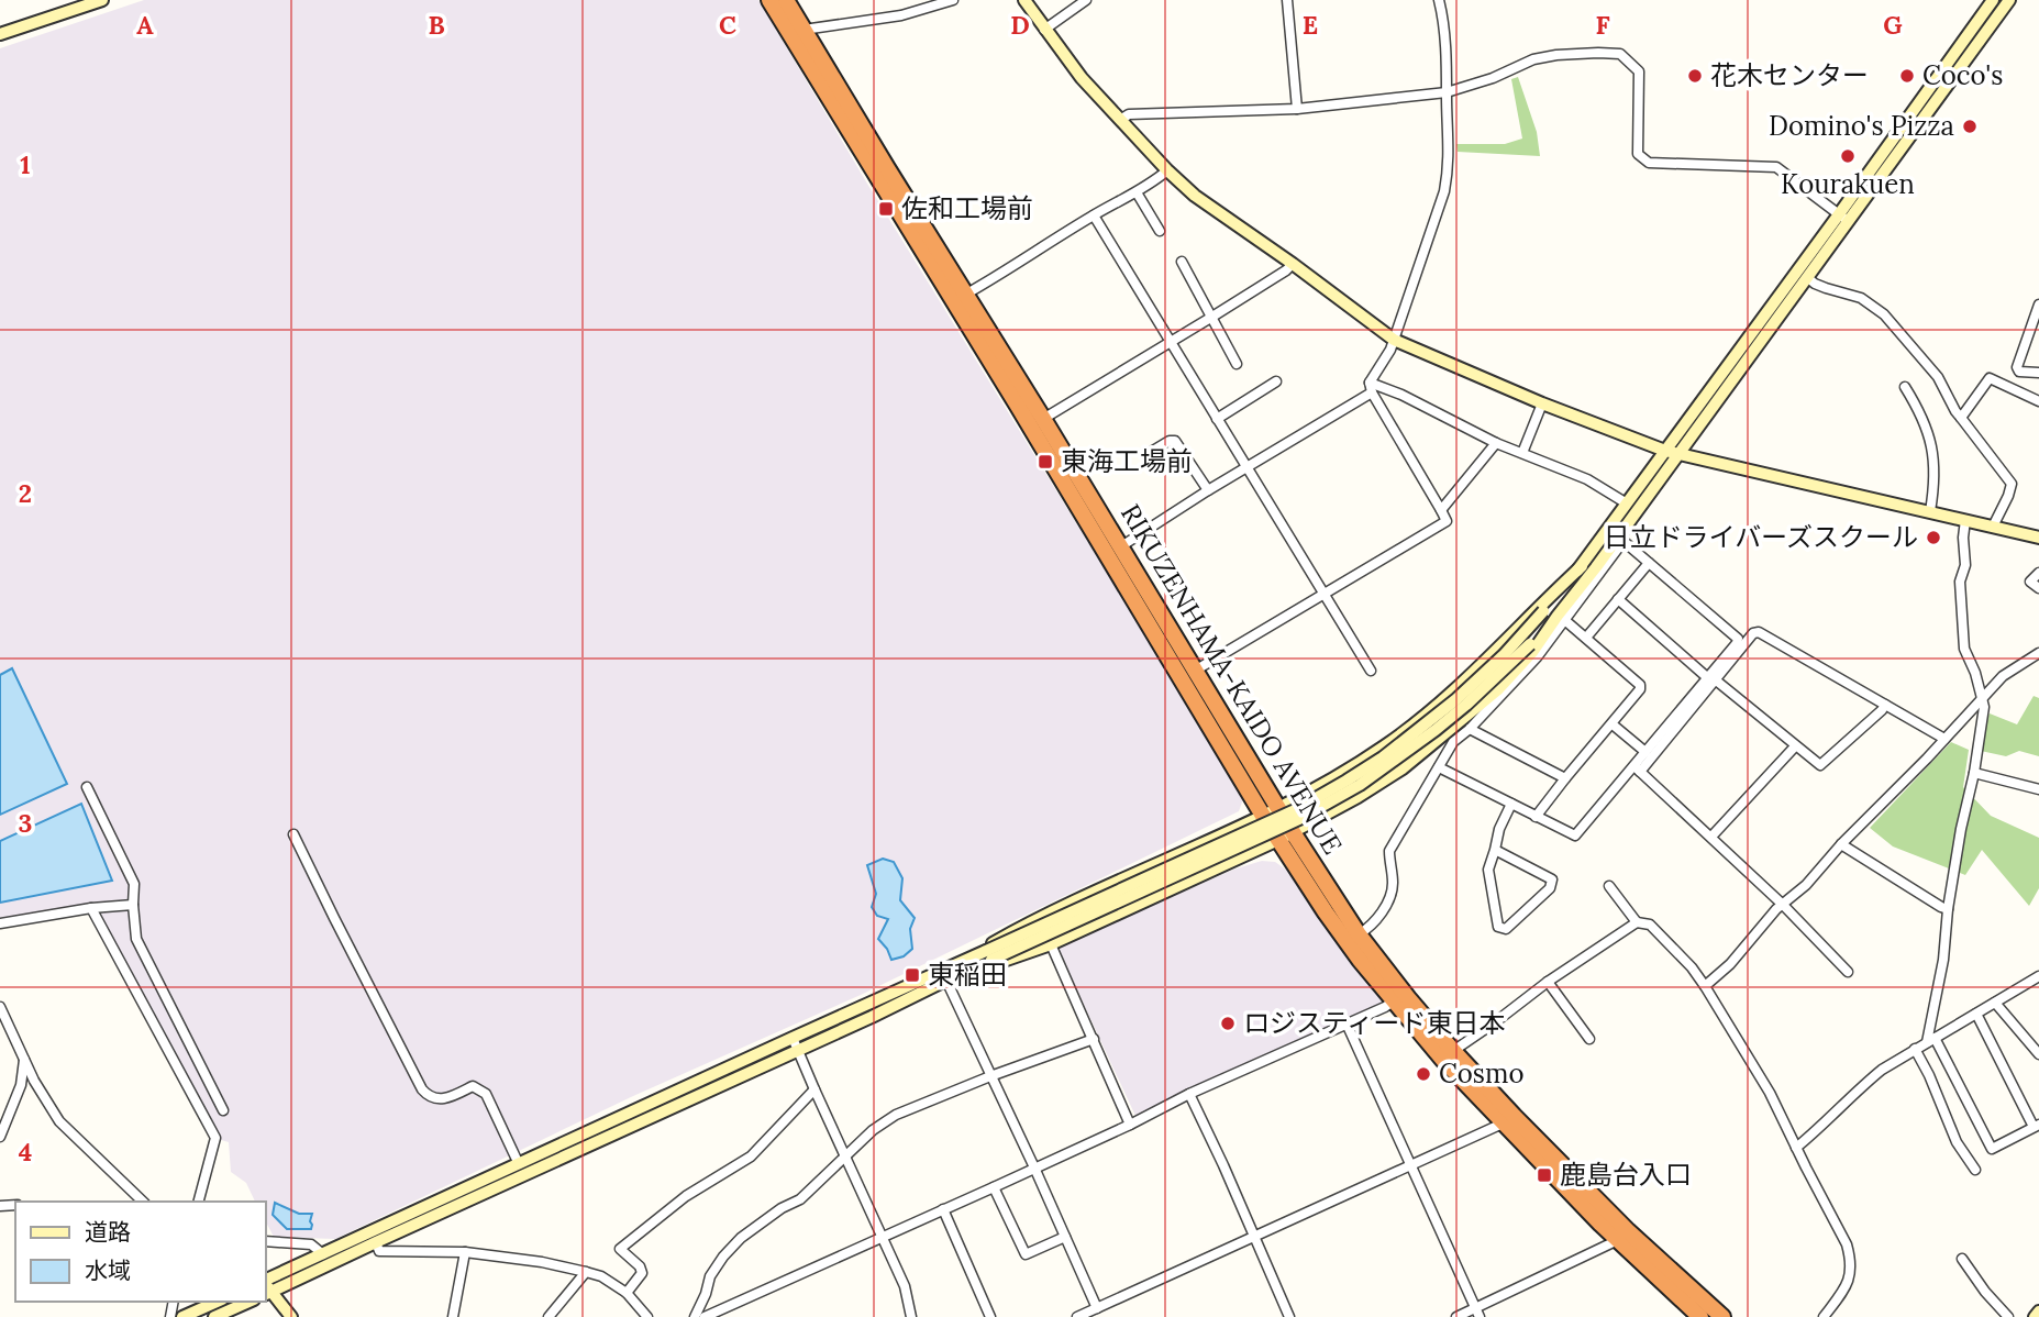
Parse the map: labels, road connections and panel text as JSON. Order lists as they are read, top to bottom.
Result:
{
  "streets": {
    "highway": ["RIKUZENHAMA-KAIDO AVENUE"]
  },
  "places": {
    "other": [
      "花木センター",
      "Coco's",
      "Domino's Pizza",
      "Kourakuen",
      "日立ドライバーズスクール",
      "ロジスティード東日本",
      "Cosmo"
    ],
    "transit": [
      "佐和工場前",
      "東海工場前",
      "東稲田",
      "鹿島台入口"
    ]
  },
  "legend": ["道路", "水域"],
  "grid": {
    "columns": [
      "A",
      "B",
      "C",
      "D",
      "E",
      "F",
      "G"
    ],
    "rows": [
      "1",
      "2",
      "3",
      "4"
    ]
  }
}
